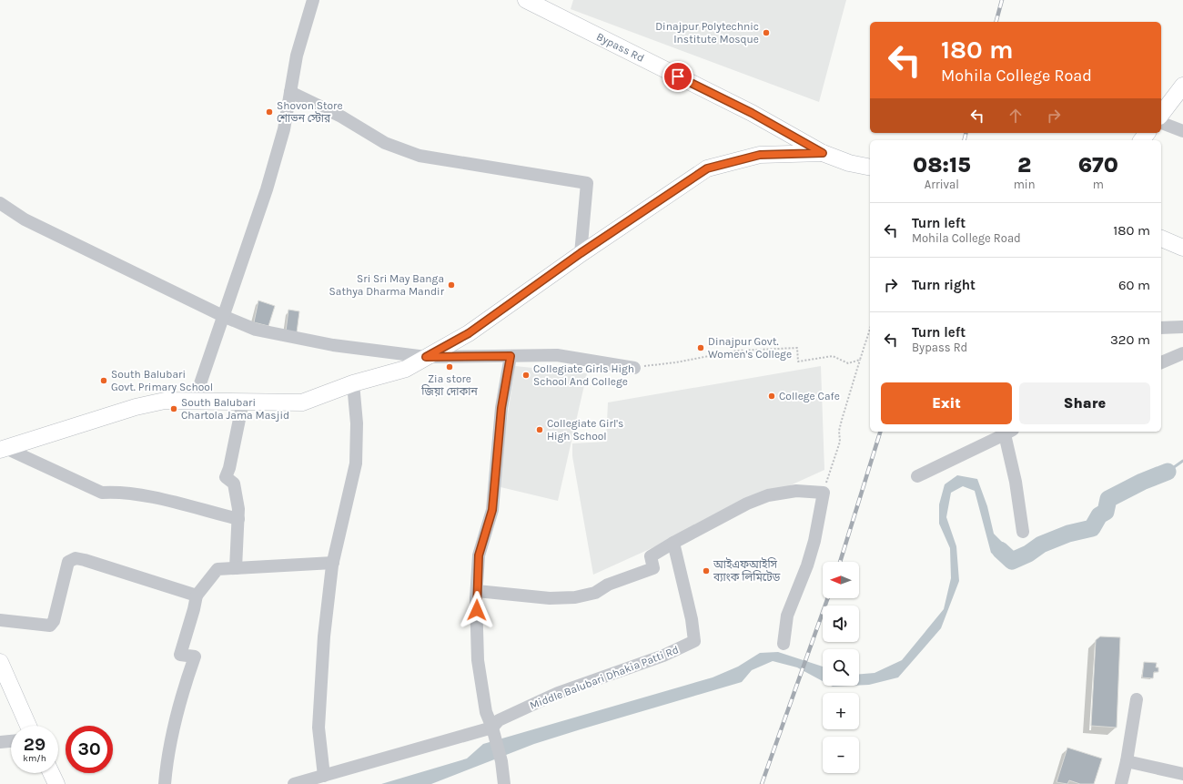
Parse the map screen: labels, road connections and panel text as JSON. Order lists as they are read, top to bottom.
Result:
{
  "streets": {
    "main road": ["Bypass Rd"],
    "street": ["Middle Balubari Dhakia Patti Rd"]
  },
  "places": [
    "Dinajpur Polytechnic Institute Mosque",
    "Shovon Store শোভন স্টোর",
    "Sri Sri May Banga Sathya Dharma Mandir",
    "Dinajpur Govt. Women's College",
    "Zia store জিয়া দোকান",
    "Collegiate Girls High School And College",
    "South Balubari Govt. Primary School",
    "College Cafe",
    "South Balubari Chartola Jama Masjid",
    "Collegiate Girl's High School",
    "আইএফআইসি ব্যাংক লিমিটেড"
  ],
  "north": "left",
  "page": {
    "turn": ["180 m", "Mohila College Road"],
    "eta": [
      "08:15",
      "Arrival",
      "2",
      "min",
      "670",
      "m"
    ],
    "list": [
      {
        "name": "Turn left",
        "note": "Mohila College Road",
        "value": "180 m"
      },
      {
        "name": "Turn right",
        "value": "60 m"
      },
      {
        "name": "Turn left",
        "note": "Bypass Rd",
        "value": "320 m"
      }
    ],
    "buttons": ["Exit", "Share"],
    "map_buttons": ["+", "−"],
    "speed": "29 km/h",
    "limit": "30"
  }
}
